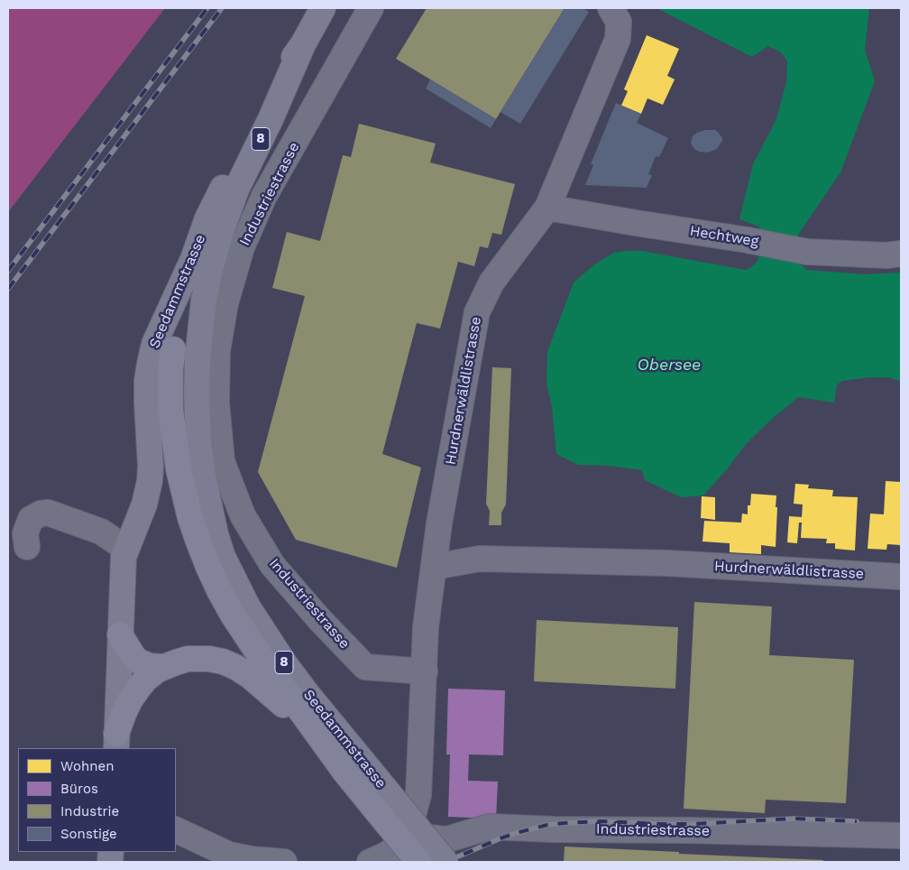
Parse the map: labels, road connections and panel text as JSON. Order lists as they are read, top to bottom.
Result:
{
  "streets": {
    "main road": ["8", "Seedammstrasse"],
    "street": ["Industriestrasse", "Hechtweg", "Hurdnerwäldlistrasse"]
  },
  "crossings": [
    ["Industriestrasse", "Hurdnerwäldlistrasse"],
    ["Hechtweg", "Hurdnerwäldlistrasse"]
  ],
  "water": ["Obersee"],
  "legend": [
    "Wohnen",
    "Büros",
    "Industrie",
    "Sonstige"
  ]
}
